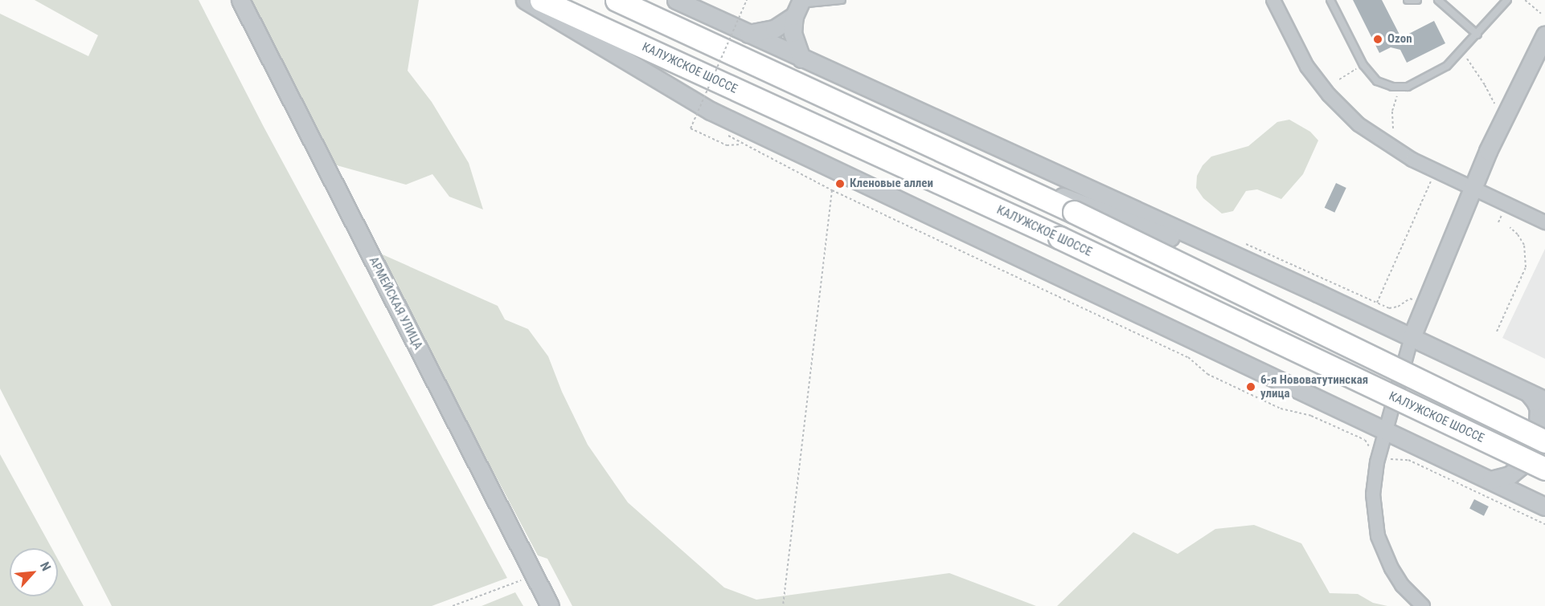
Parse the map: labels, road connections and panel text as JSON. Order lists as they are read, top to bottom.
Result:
{
  "streets": {
    "highway": ["КАЛУЖСКОЕ ШОССЕ"],
    "street": ["АРМЕЙСКАЯ УЛИЦА"]
  },
  "places": ["Ozon", "Кленовые аллеи", "6-я Нововатутинская улица"],
  "north": "top right"
}
